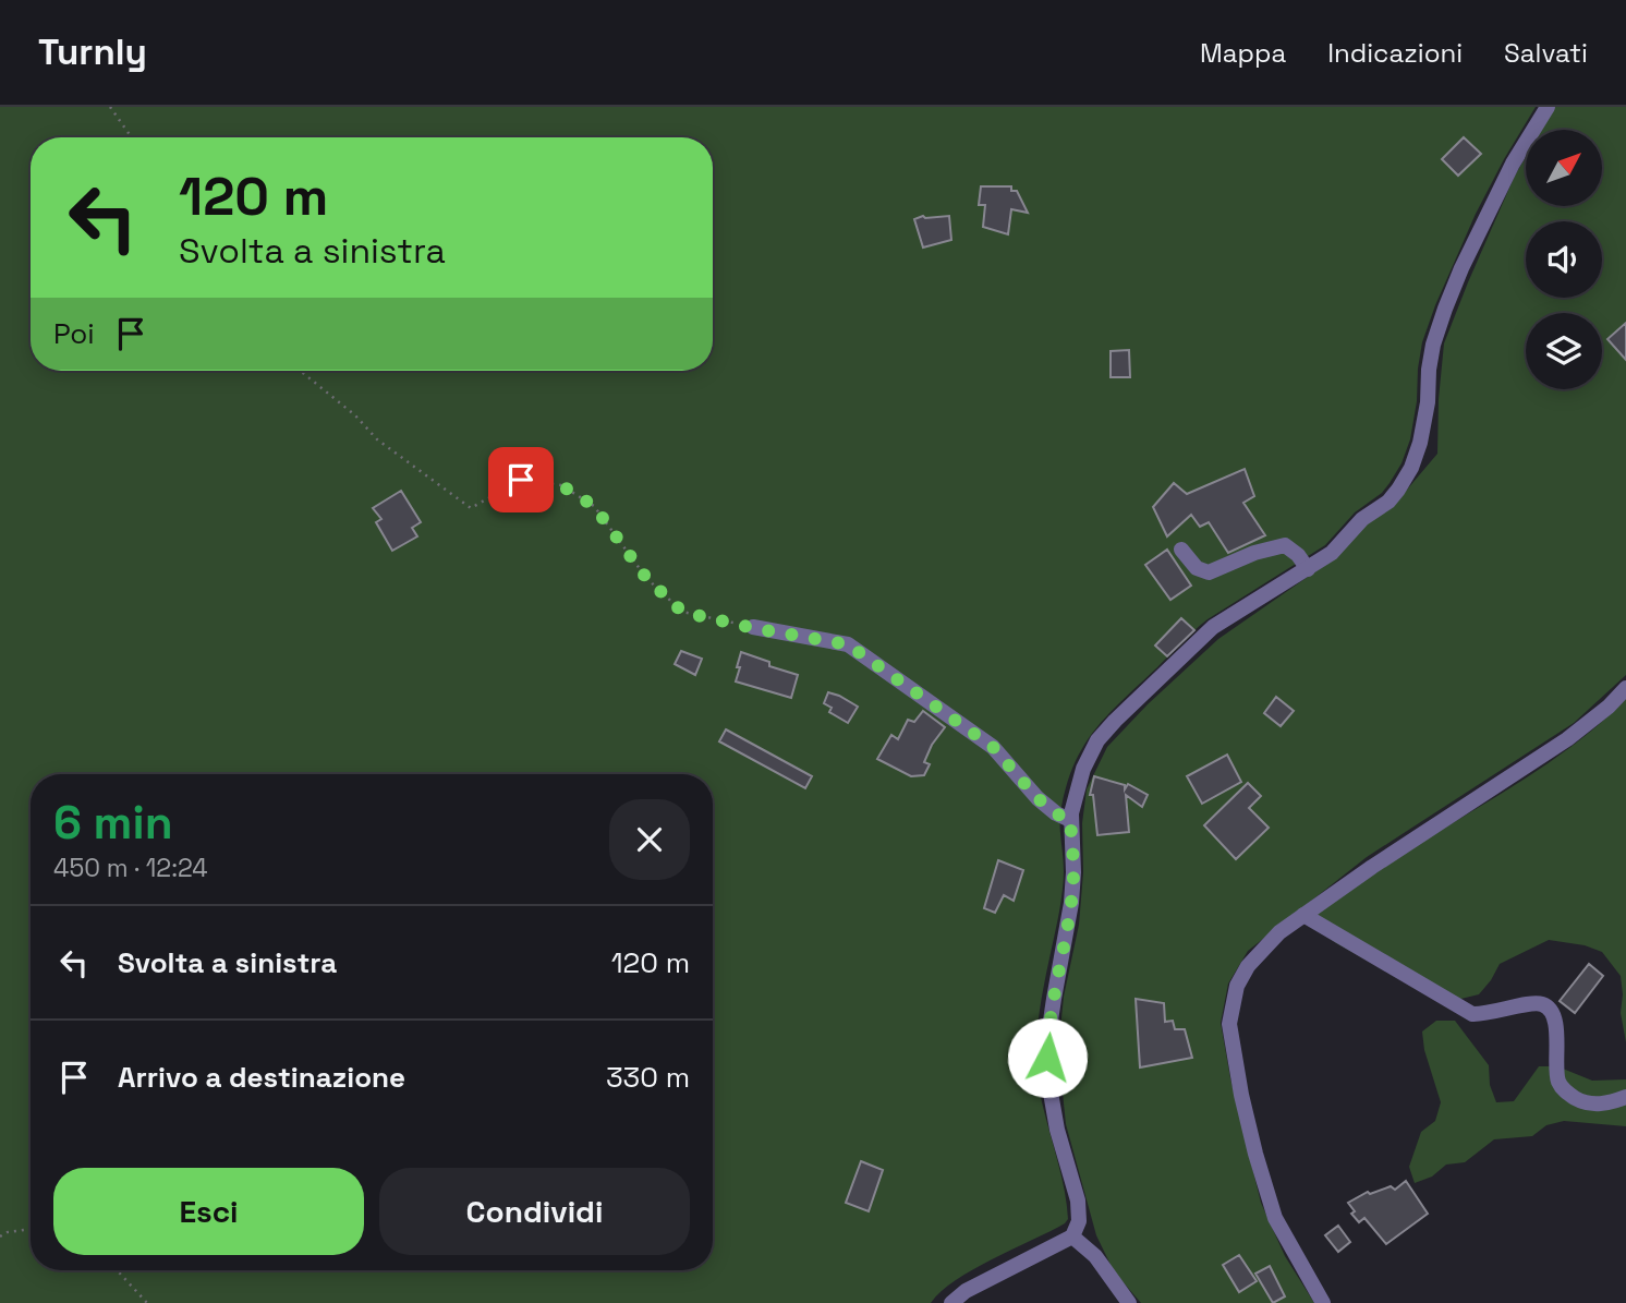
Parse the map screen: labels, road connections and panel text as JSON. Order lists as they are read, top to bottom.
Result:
{
  "north": "top right",
  "page": {
    "header": "Turnly",
    "nav": ["Mappa", "Indicazioni", "Salvati"],
    "turn": ["120 m", "Svolta a sinistra"],
    "then": "Poi",
    "heading": ["6 min", "450 m · 12:24"],
    "list": [
      {
        "name": "Svolta a sinistra",
        "value": "120 m"
      },
      {
        "name": "Arrivo a destinazione",
        "value": "330 m"
      }
    ],
    "buttons": ["Esci", "Condividi"]
  }
}
